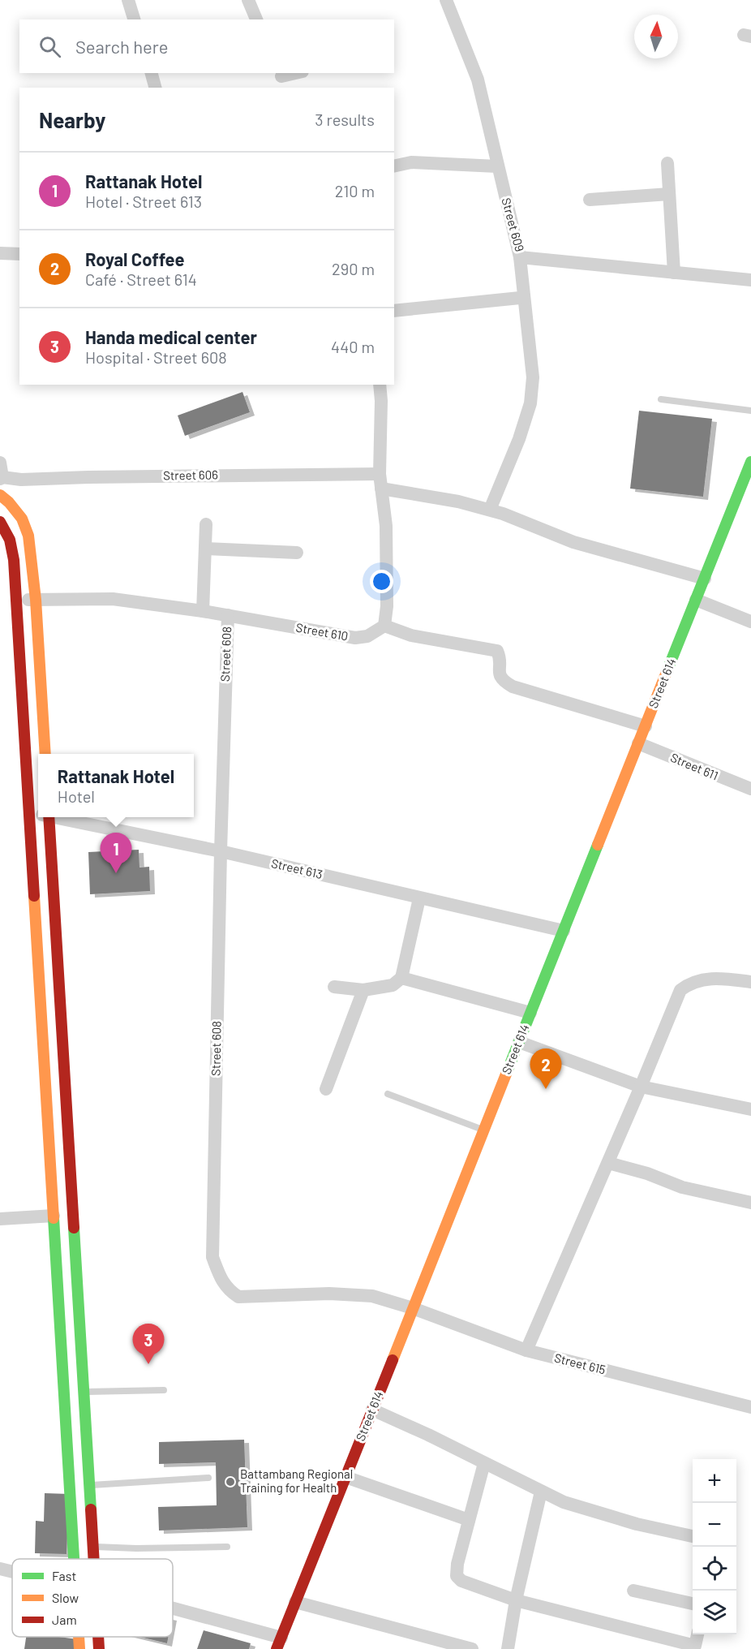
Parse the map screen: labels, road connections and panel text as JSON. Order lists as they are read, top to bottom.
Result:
{
  "streets": {
    "main road": ["Street 614"],
    "street": [
      "Street 609",
      "Street 606",
      "Street 610",
      "Street 608",
      "Street 611",
      "Street 613",
      "Street 615"
    ]
  },
  "crossings": [
    ["Street 610", "Street 608"],
    ["Street 608", "Street 614"],
    ["Street 608", "Street 613"],
    ["Street 608", "Street 615"],
    ["Street 614", "Street 611"],
    ["Street 614", "Street 613"],
    ["Street 614", "Street 615"]
  ],
  "places": ["Battambang Regional Training for Health"],
  "legend": ["Fast", "Slow", "Jam"],
  "north": "top",
  "page": {
    "search": "Search here",
    "heading": ["Nearby", "3 results"],
    "list": [
      {
        "mark": "1",
        "name": "Rattanak Hotel",
        "note": "Hotel · Street 613",
        "value": "210 m"
      },
      {
        "mark": "2",
        "name": "Royal Coffee",
        "note": "Café · Street 614",
        "value": "290 m"
      },
      {
        "mark": "3",
        "name": "Handa medical center",
        "note": "Hospital · Street 608",
        "value": "440 m"
      }
    ],
    "popup": ["Rattanak Hotel", "Hotel"],
    "pins": ["1", "2", "3"],
    "map_buttons": ["+", "−"]
  }
}
